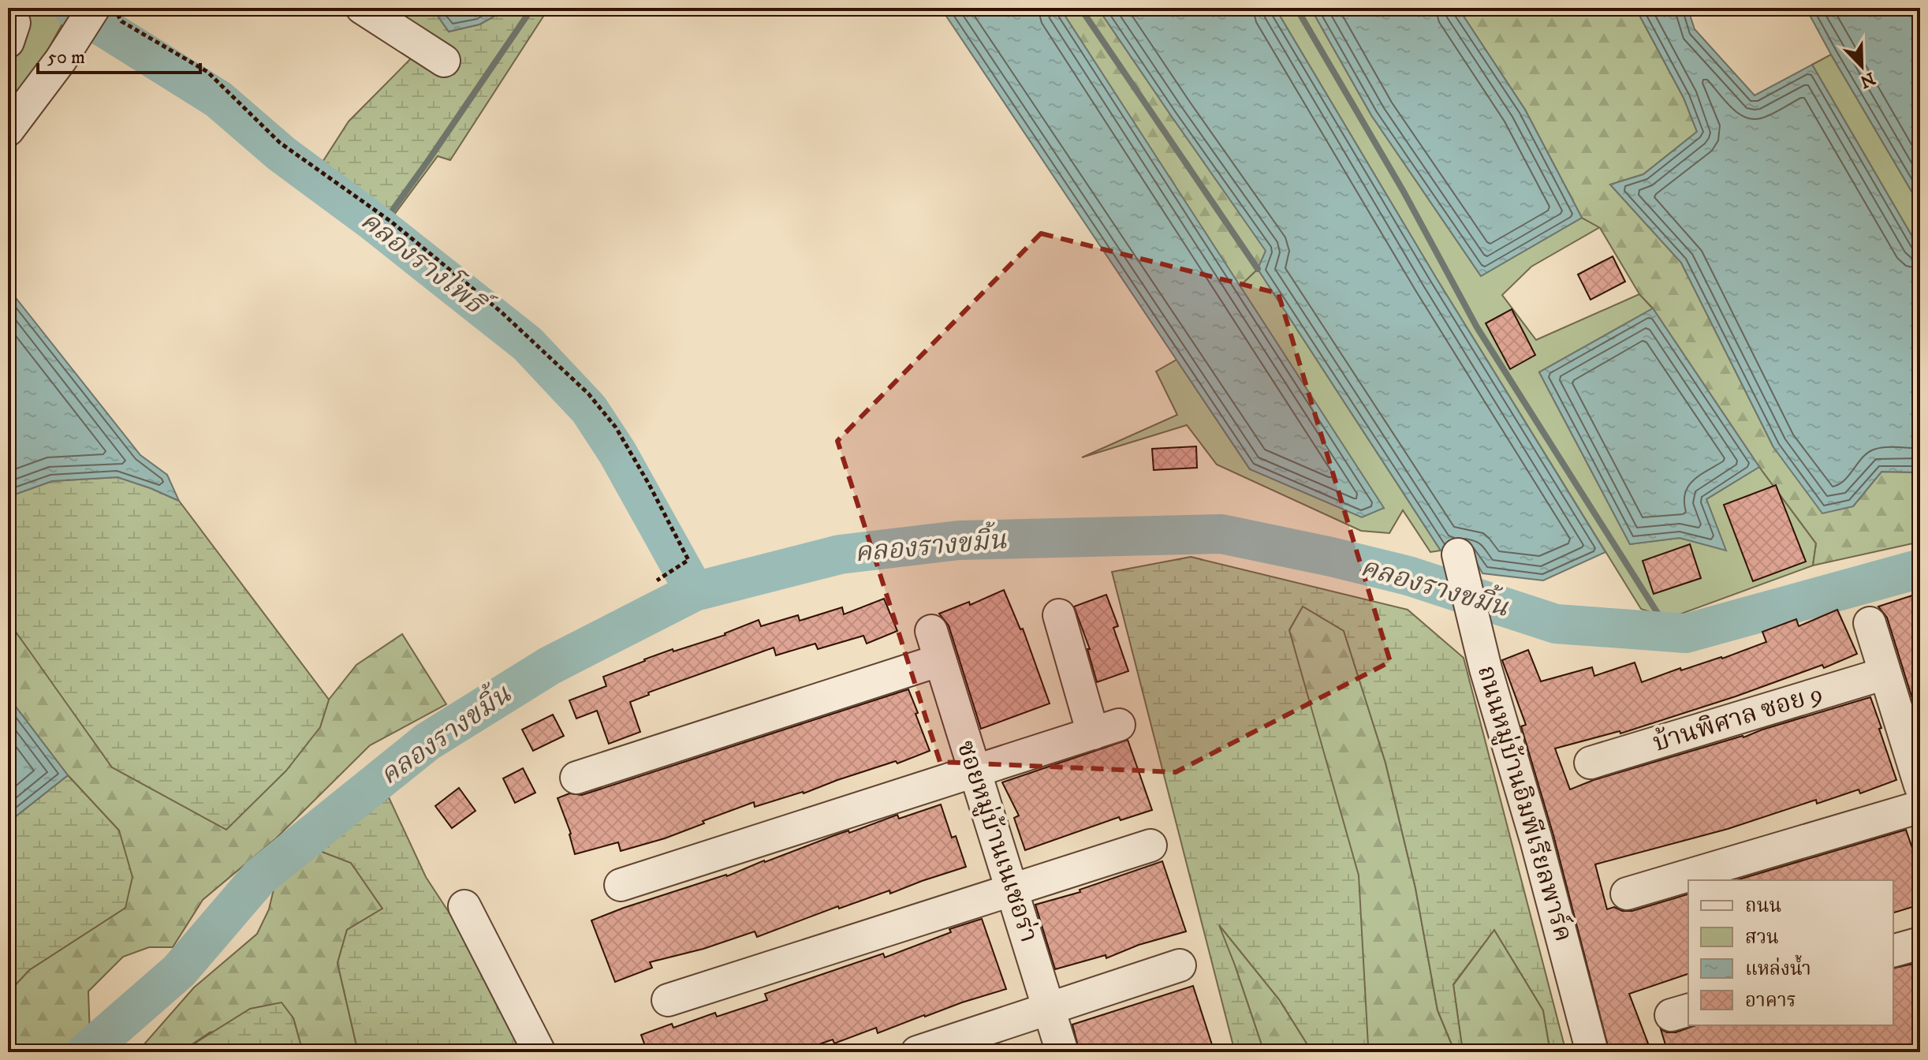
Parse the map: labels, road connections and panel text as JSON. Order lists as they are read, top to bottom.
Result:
{
  "streets": {
    "street": ["บ้านพิศาล ซอย 9", "ถนนหมู่บ้านอิมพีเรียลพาร์ค", "ซอยหมู่บ้านเนเชอร่า"]
  },
  "water": ["คลองรางโพธิ์", "คลองรางขมิ้น"],
  "legend": [
    "ถนน",
    "สวน",
    "แหล่งน้ำ",
    "อาคาร"
  ],
  "scale_bar": "50 m",
  "north": "bottom right"
}
